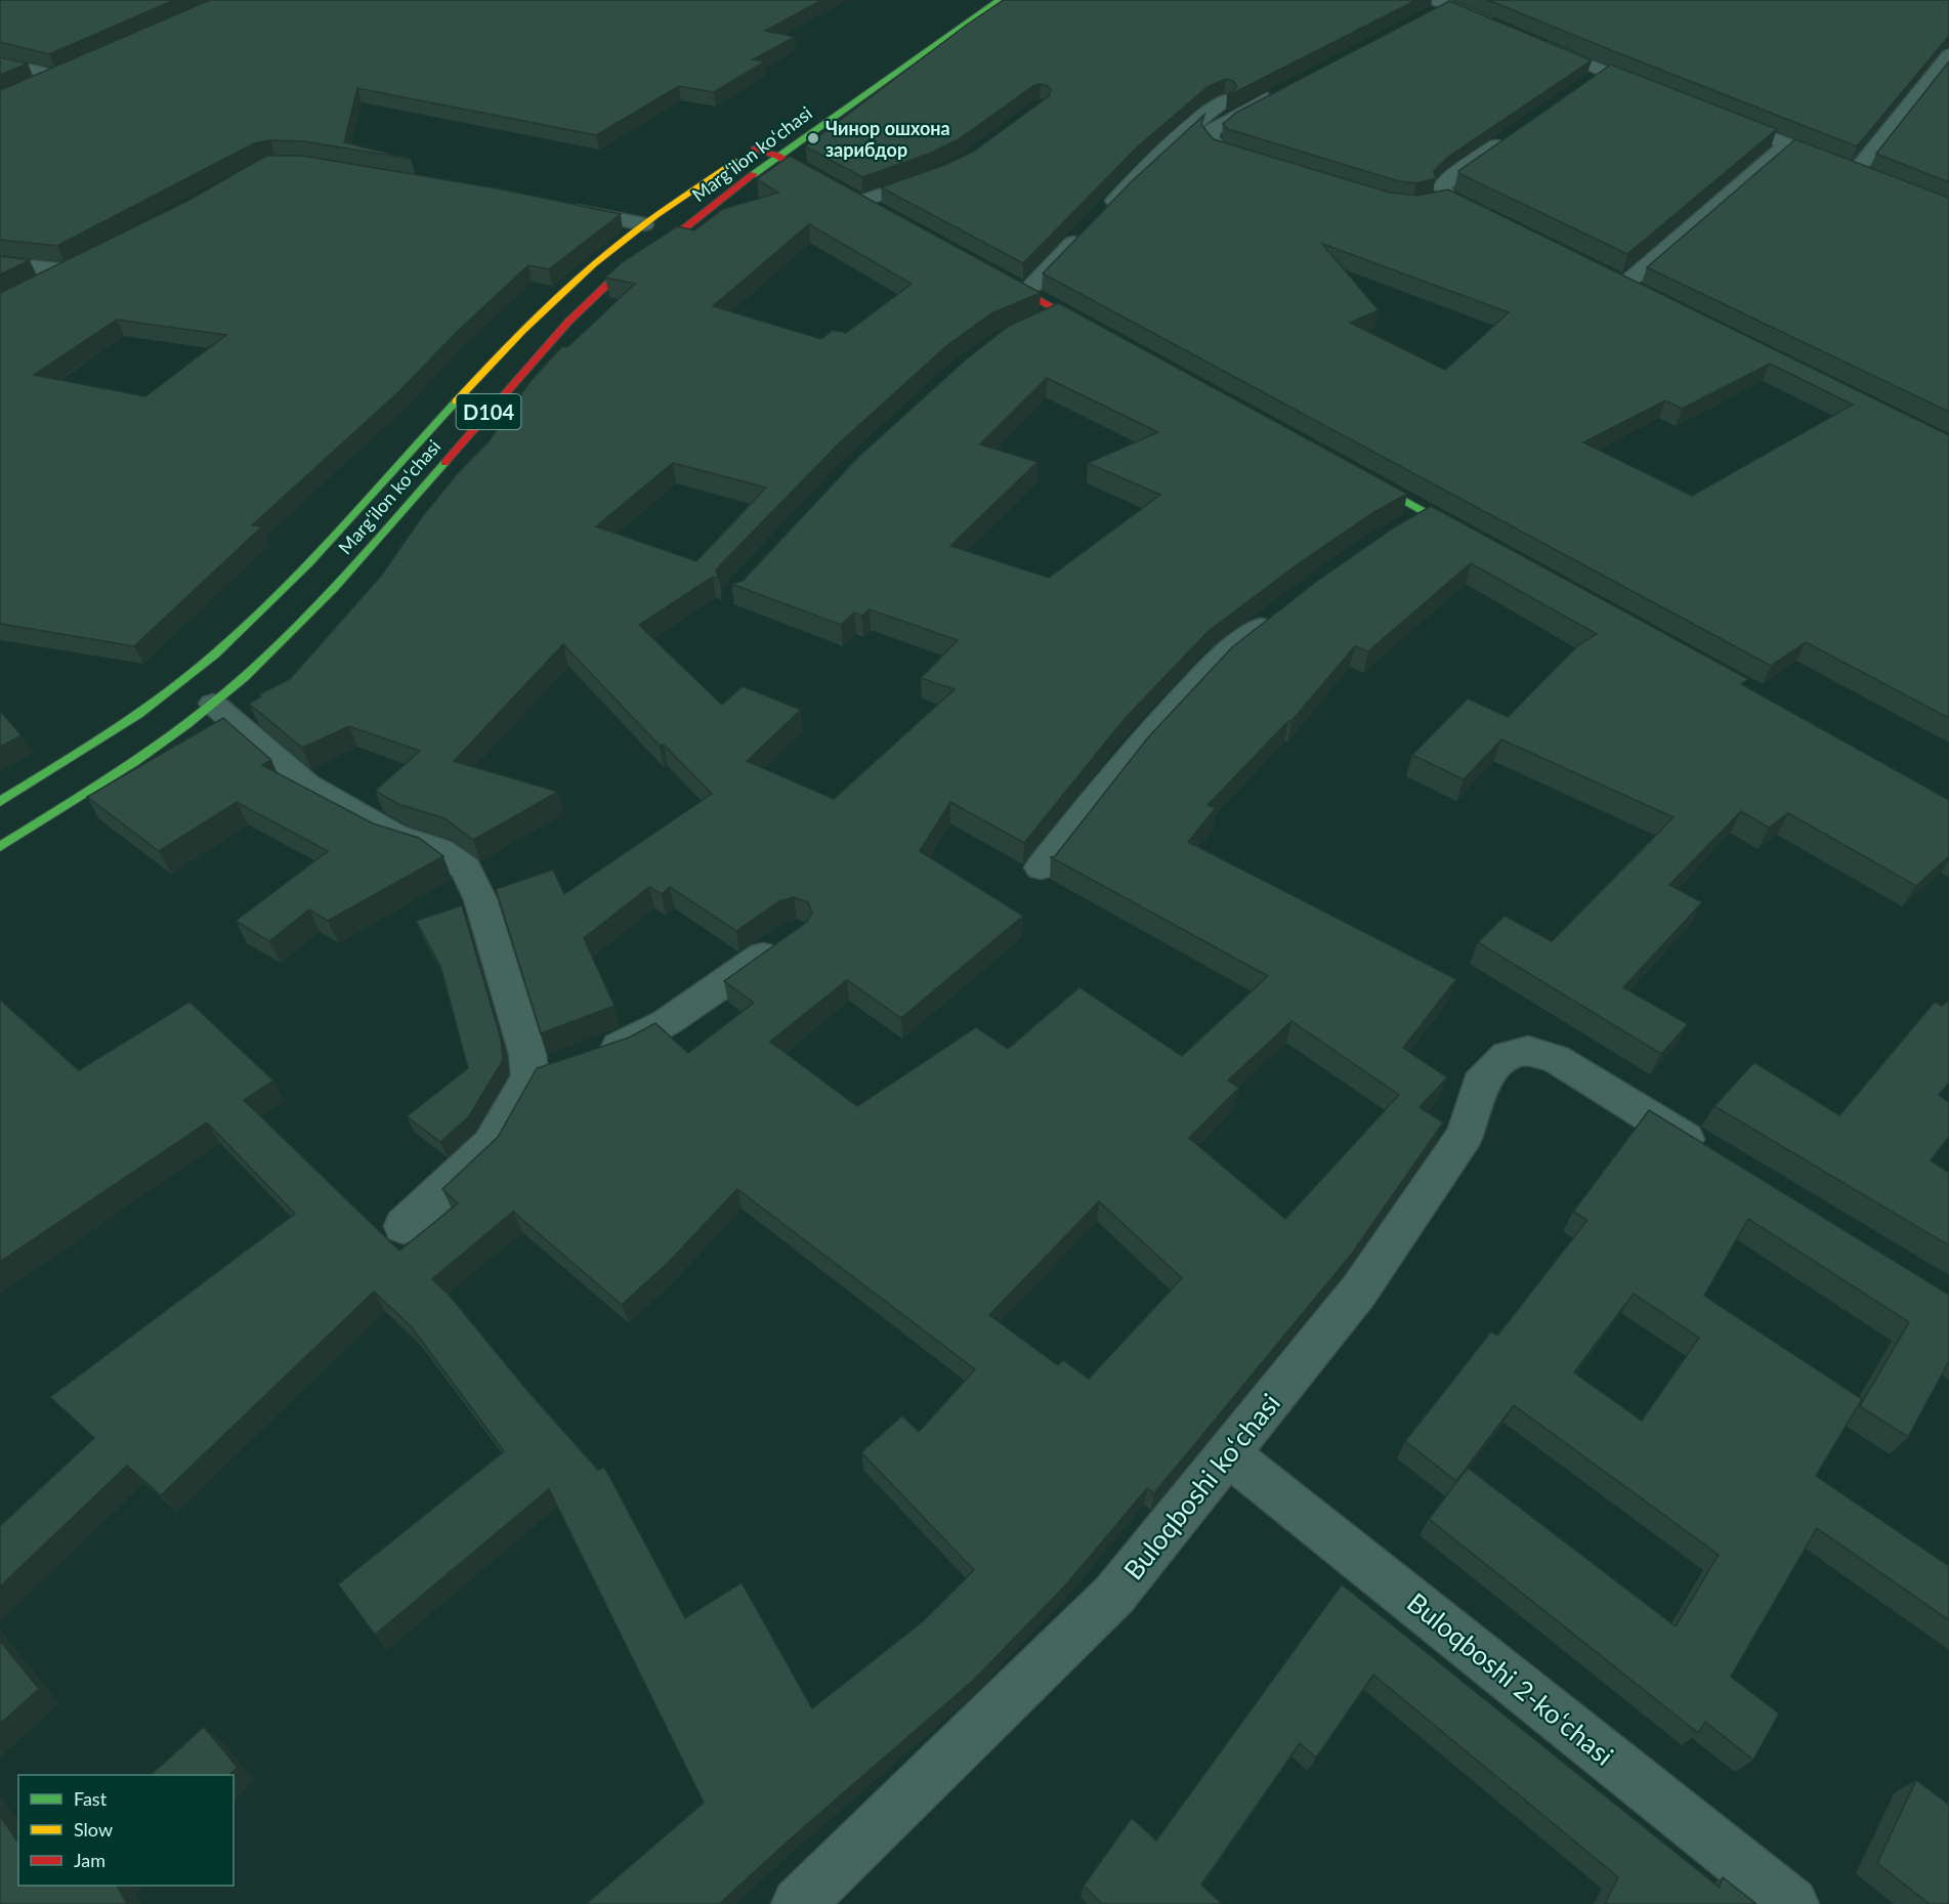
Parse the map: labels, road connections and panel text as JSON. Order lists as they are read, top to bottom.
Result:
{
  "streets": {
    "main road": ["Margʻilon koʻchasi", "D104"],
    "street": ["Buloqboshi koʻchasi", "Buloqboshi 2-koʻchasi"]
  },
  "crossings": [
    ["Buloqboshi koʻchasi", "Buloqboshi 2-koʻchasi"]
  ],
  "places": ["Чинор ошхона зарибдор"],
  "legend": ["Fast", "Slow", "Jam"]
}
